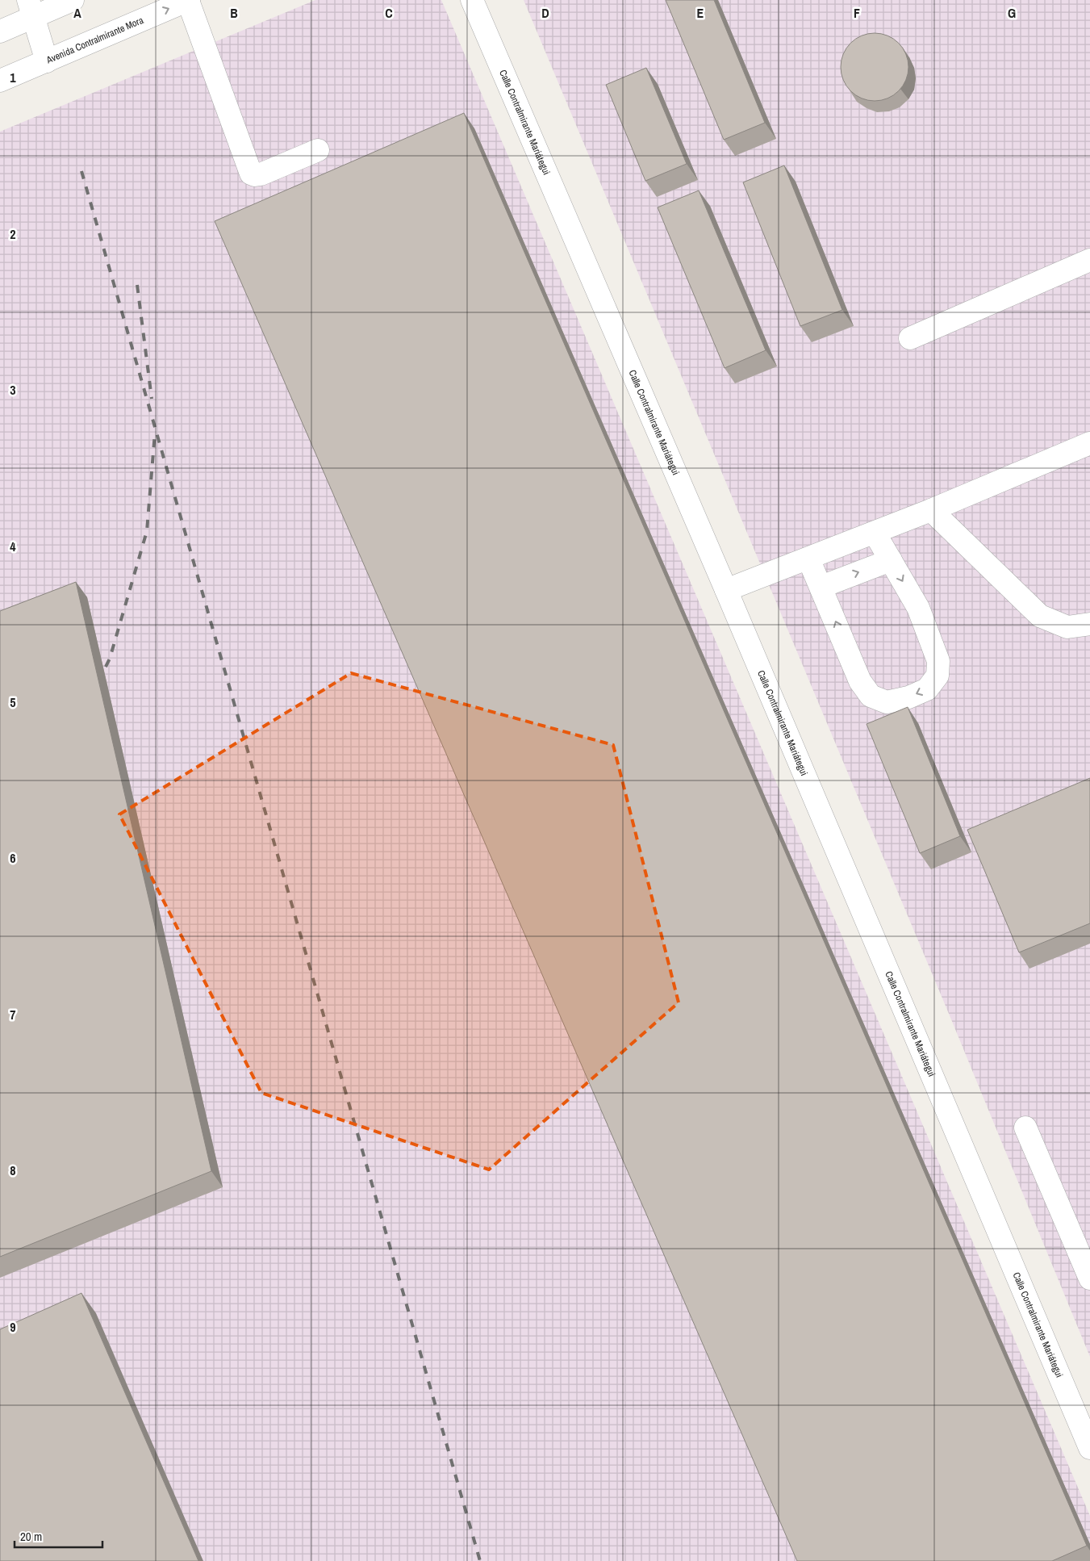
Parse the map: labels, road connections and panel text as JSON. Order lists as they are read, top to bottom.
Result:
{
  "streets": {
    "street": ["Avenida Contralmirante Mora", "Calle Contralmirante Mariátegui"]
  },
  "scale_bar": "20 m",
  "grid": {
    "columns": [
      "A",
      "B",
      "C",
      "D",
      "E",
      "F",
      "G"
    ],
    "rows": [
      "1",
      "2",
      "3",
      "4",
      "5",
      "6",
      "7",
      "8",
      "9"
    ]
  }
}
